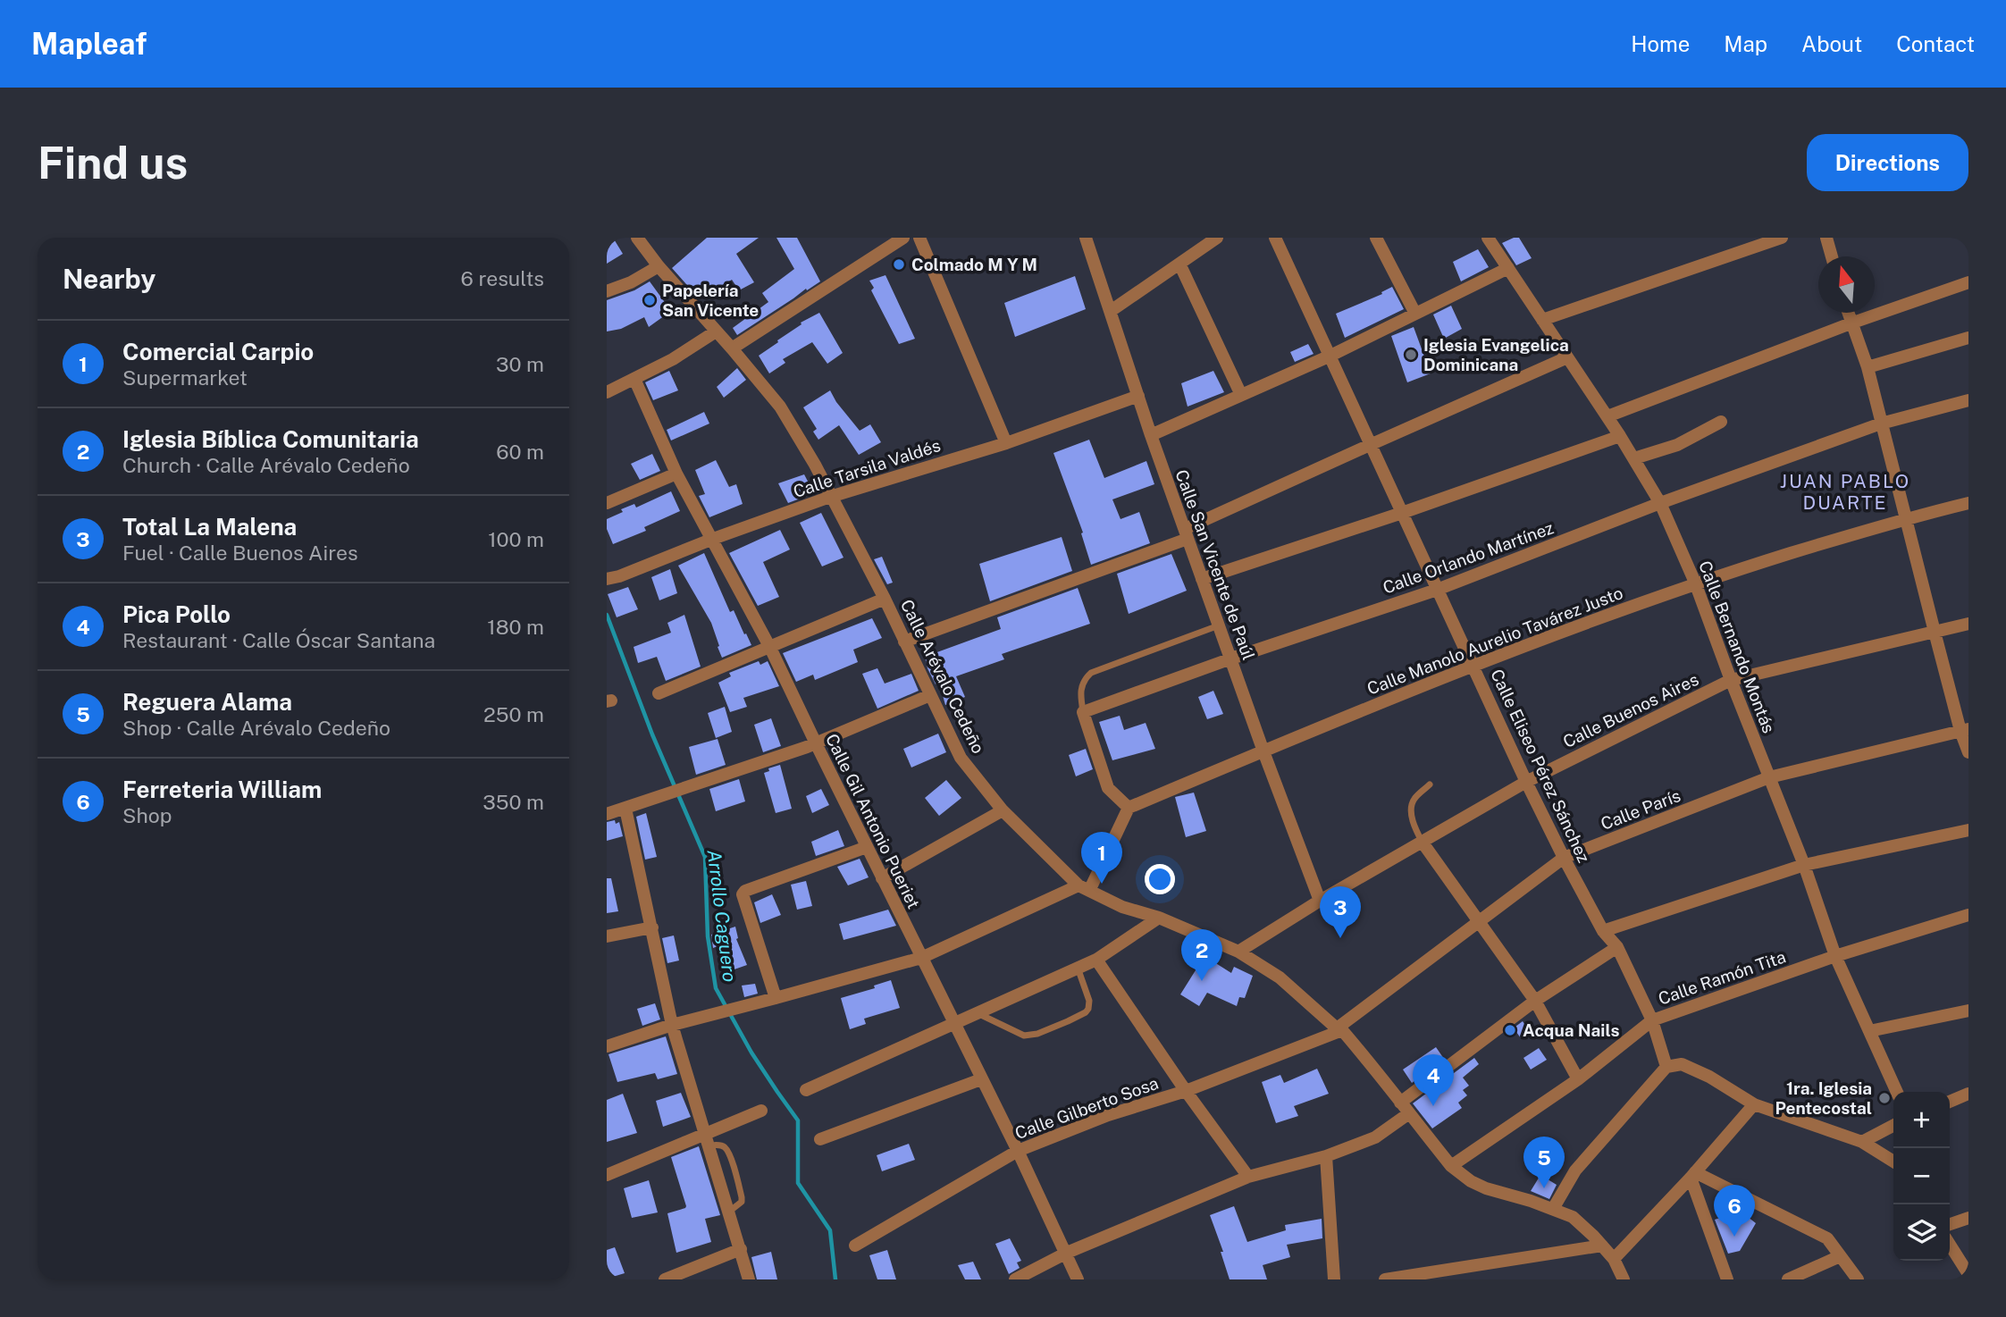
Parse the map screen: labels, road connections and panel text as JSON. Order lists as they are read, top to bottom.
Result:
{
  "streets": {
    "street": [
      "Calle Tarsila Valdés",
      "Calle Orlando Martínez",
      "Calle San Vicente de Paúl",
      "Calle Manolo Aurelio Tavárez Justo",
      "Calle Bernando Montás",
      "Calle Arévalo Cedeño",
      "Calle Buenos Aires",
      "Calle Eliseo Pérez Sánchez",
      "Calle París",
      "Calle Gil Antonio Pueriet",
      "Calle Ramón Tita",
      "Calle Gilberto Sosa"
    ]
  },
  "crossings": [
    ["Calle Tarsila Valdés", "Calle San Vicente de Paúl"],
    ["Calle Tarsila Valdés", "Calle Arévalo Cedeño"],
    ["Calle Tarsila Valdés", "Calle Gil Antonio Pueriet"],
    ["Calle Orlando Martínez", "Calle San Vicente de Paúl"],
    ["Calle Orlando Martínez", "Calle Bernando Montás"],
    ["Calle Orlando Martínez", "Calle Eliseo Pérez Sánchez"],
    ["Calle San Vicente de Paúl", "Calle Manolo Aurelio Tavárez Justo"],
    ["Calle San Vicente de Paúl", "Calle Buenos Aires"],
    ["Calle Manolo Aurelio Tavárez Justo", "Calle Bernando Montás"],
    ["Calle Manolo Aurelio Tavárez Justo", "Calle Eliseo Pérez Sánchez"],
    ["Calle Bernando Montás", "Calle Buenos Aires"],
    ["Calle Bernando Montás", "Calle París"],
    ["Calle Bernando Montás", "Calle Ramón Tita"],
    ["Calle Arévalo Cedeño", "Calle Buenos Aires"],
    ["Calle Arévalo Cedeño", "Calle París"],
    ["Calle Arévalo Cedeño", "Calle Ramón Tita"],
    ["Calle Arévalo Cedeño", "Calle Gilberto Sosa"],
    ["Calle Buenos Aires", "Calle Eliseo Pérez Sánchez"],
    ["Calle Eliseo Pérez Sánchez", "Calle París"],
    ["Calle Eliseo Pérez Sánchez", "Calle Ramón Tita"],
    ["Calle París", "Calle Gilberto Sosa"],
    ["Calle Gil Antonio Pueriet", "Calle Gilberto Sosa"]
  ],
  "districts": ["JUAN PABLO DUARTE"],
  "water": ["Arrollo Caguero"],
  "places": [
    "Colmado M Y M",
    "Papelería San Vicente",
    "Iglesia Evangelica Dominicana",
    "Acqua Nails",
    "1ra. Iglesia Pentecostal"
  ],
  "north": "top",
  "page": {
    "header": "Mapleaf",
    "nav": [
      "Home",
      "Map",
      "About",
      "Contact"
    ],
    "buttons": "Directions",
    "title": "Find us",
    "heading": ["Nearby", "6 results"],
    "list": [
      {
        "mark": "1",
        "name": "Comercial Carpio",
        "note": "Supermarket",
        "value": "30 m"
      },
      {
        "mark": "2",
        "name": "Iglesia Bíblica Comunitaria",
        "note": "Church · Calle Arévalo Cedeño",
        "value": "60 m"
      },
      {
        "mark": "3",
        "name": "Total La Malena",
        "note": "Fuel · Calle Buenos Aires",
        "value": "100 m"
      },
      {
        "mark": "4",
        "name": "Pica Pollo",
        "note": "Restaurant · Calle Óscar Santana",
        "value": "180 m"
      },
      {
        "mark": "5",
        "name": "Reguera Alama",
        "note": "Shop · Calle Arévalo Cedeño",
        "value": "250 m"
      },
      {
        "mark": "6",
        "name": "Ferreteria William",
        "note": "Shop",
        "value": "350 m"
      }
    ],
    "pins": [
      "1",
      "3",
      "2",
      "4",
      "5",
      "6"
    ],
    "map_buttons": ["+", "−"]
  }
}
